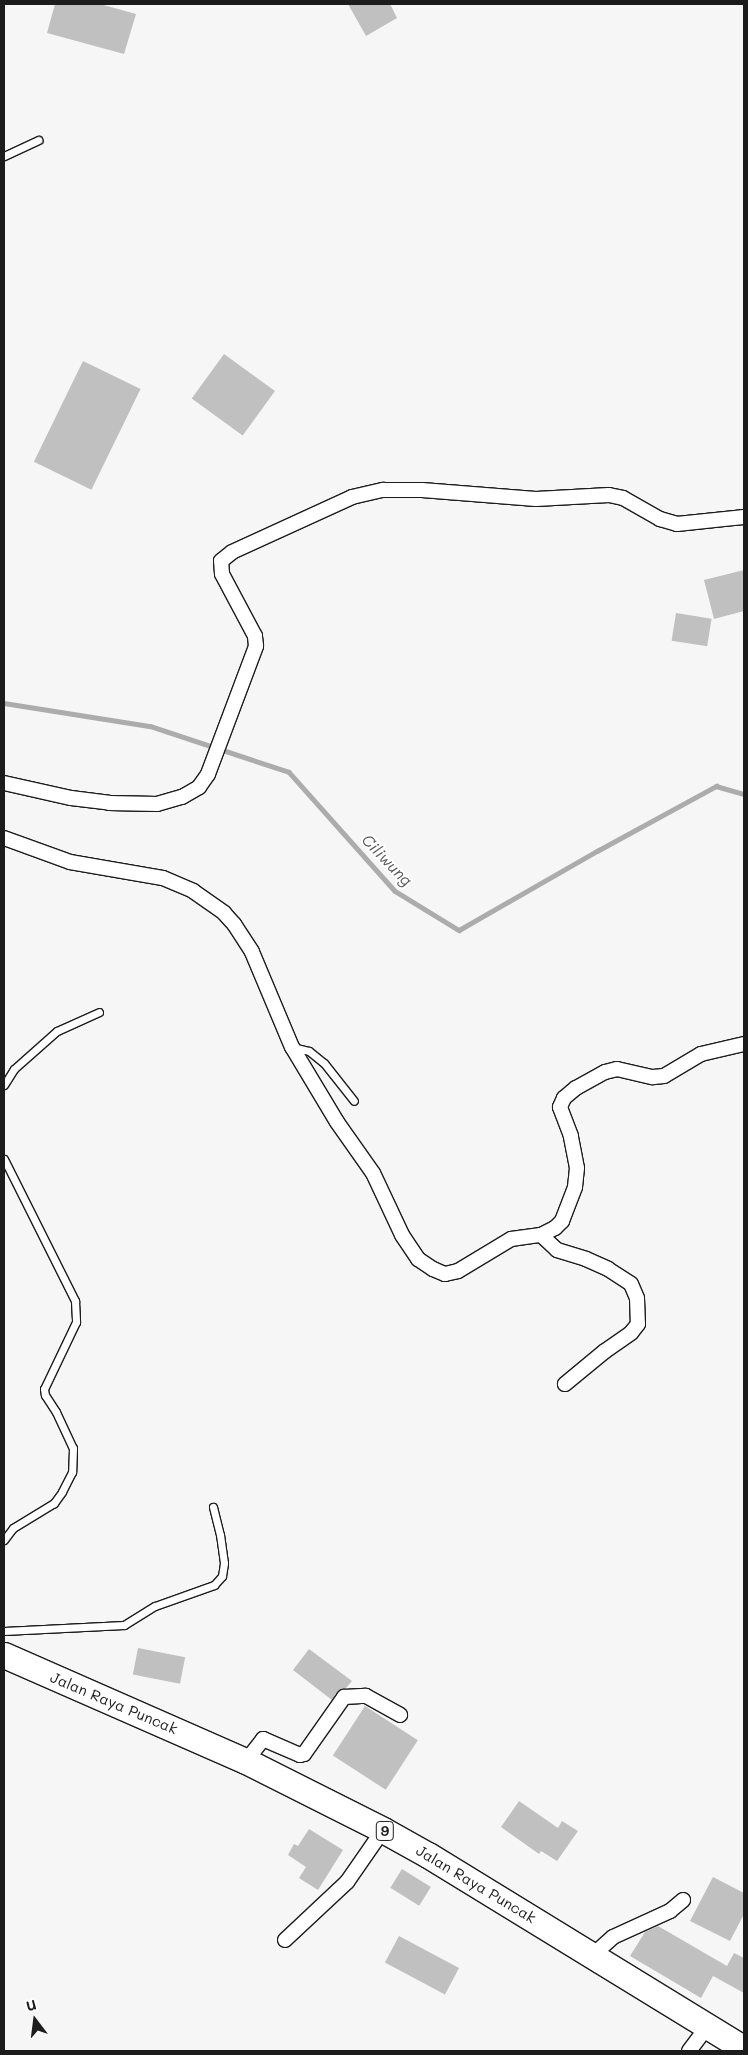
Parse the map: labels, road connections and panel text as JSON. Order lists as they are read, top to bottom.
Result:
{
  "streets": {
    "highway": ["Jalan Raya Puncak", "9"]
  },
  "water": ["Ciliwung"],
  "north": "top"
}
